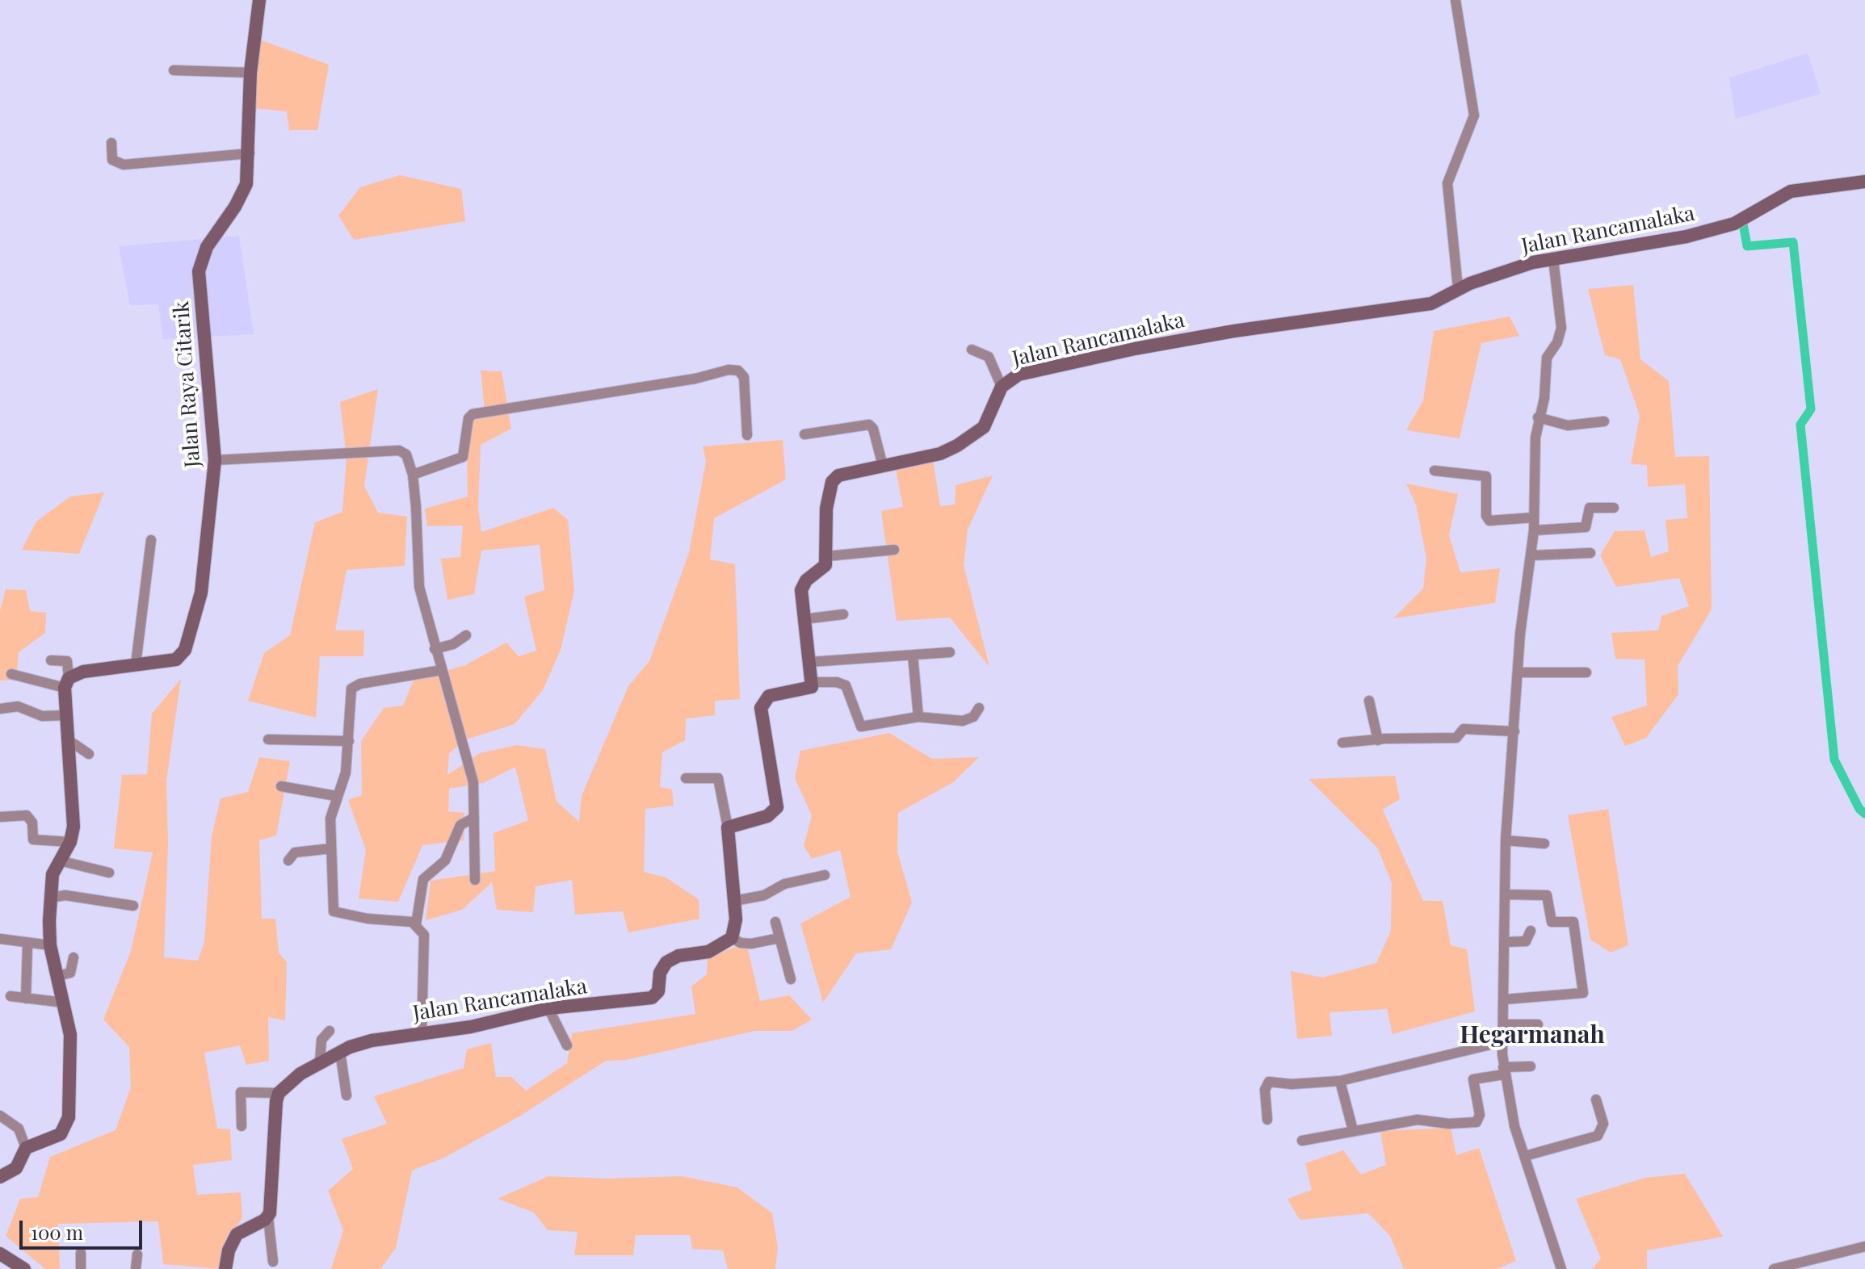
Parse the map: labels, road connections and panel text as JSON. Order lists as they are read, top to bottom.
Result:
{
  "streets": {
    "street": ["Jalan Rancamalaka", "Jalan Raya Citarik"]
  },
  "districts": ["Hegarmanah"],
  "scale_bar": "100 m"
}
